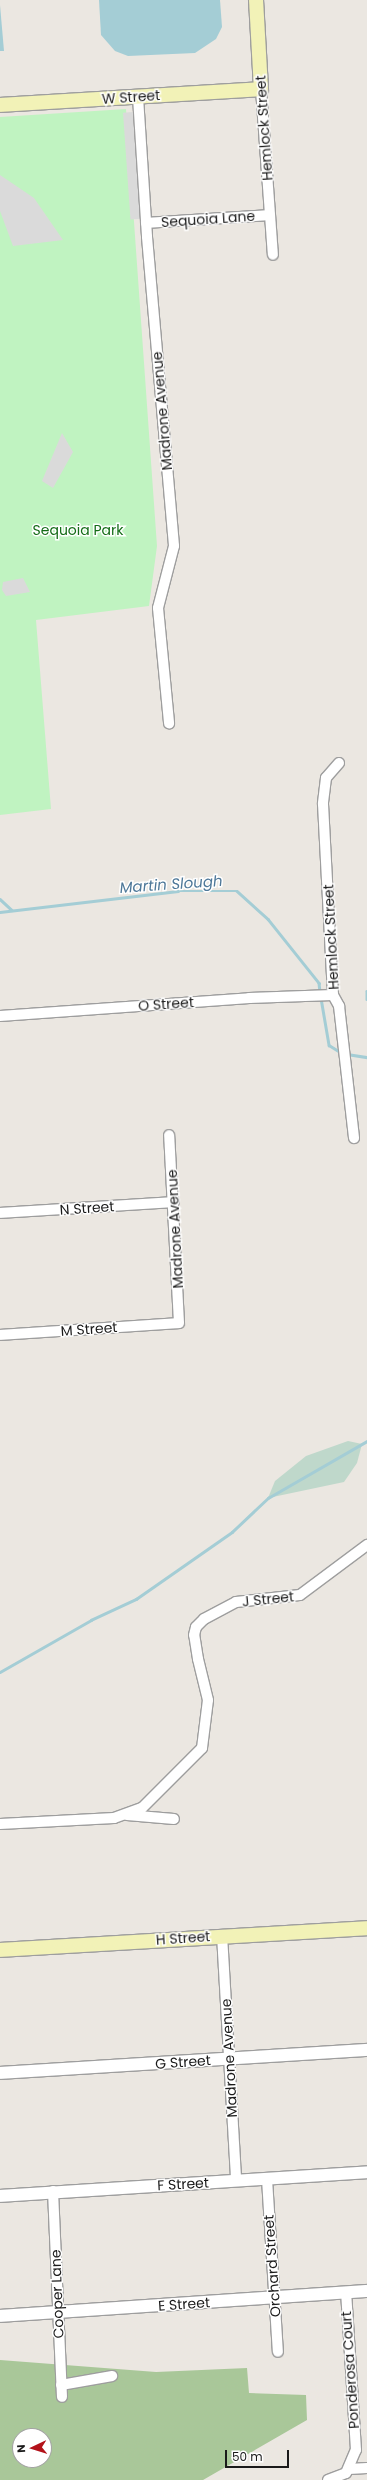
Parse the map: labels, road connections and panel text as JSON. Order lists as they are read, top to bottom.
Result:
{
  "streets": {
    "main road": ["W Street", "Hemlock Street", "H Street"],
    "street": [
      "Sequoia Lane",
      "Madrone Avenue",
      "O Street",
      "N Street",
      "M Street",
      "J Street",
      "G Street",
      "F Street",
      "Orchard Street",
      "Cooper Lane",
      "E Street",
      "Ponderosa Court"
    ]
  },
  "crossings": [
    ["W Street", "Hemlock Street"],
    ["W Street", "Madrone Avenue"],
    ["Hemlock Street", "Sequoia Lane"],
    ["Hemlock Street", "O Street"],
    ["Sequoia Lane", "Madrone Avenue"],
    ["Madrone Avenue", "N Street"],
    ["Madrone Avenue", "M Street"],
    ["Madrone Avenue", "H Street"],
    ["Madrone Avenue", "G Street"],
    ["Madrone Avenue", "F Street"],
    ["F Street", "Orchard Street"],
    ["F Street", "Cooper Lane"],
    ["Orchard Street", "E Street"],
    ["Cooper Lane", "E Street"],
    ["E Street", "Ponderosa Court"]
  ],
  "water": ["Martin Slough"],
  "parks": ["Sequoia Park"],
  "scale_bar": "50 m",
  "north": "left"
}
